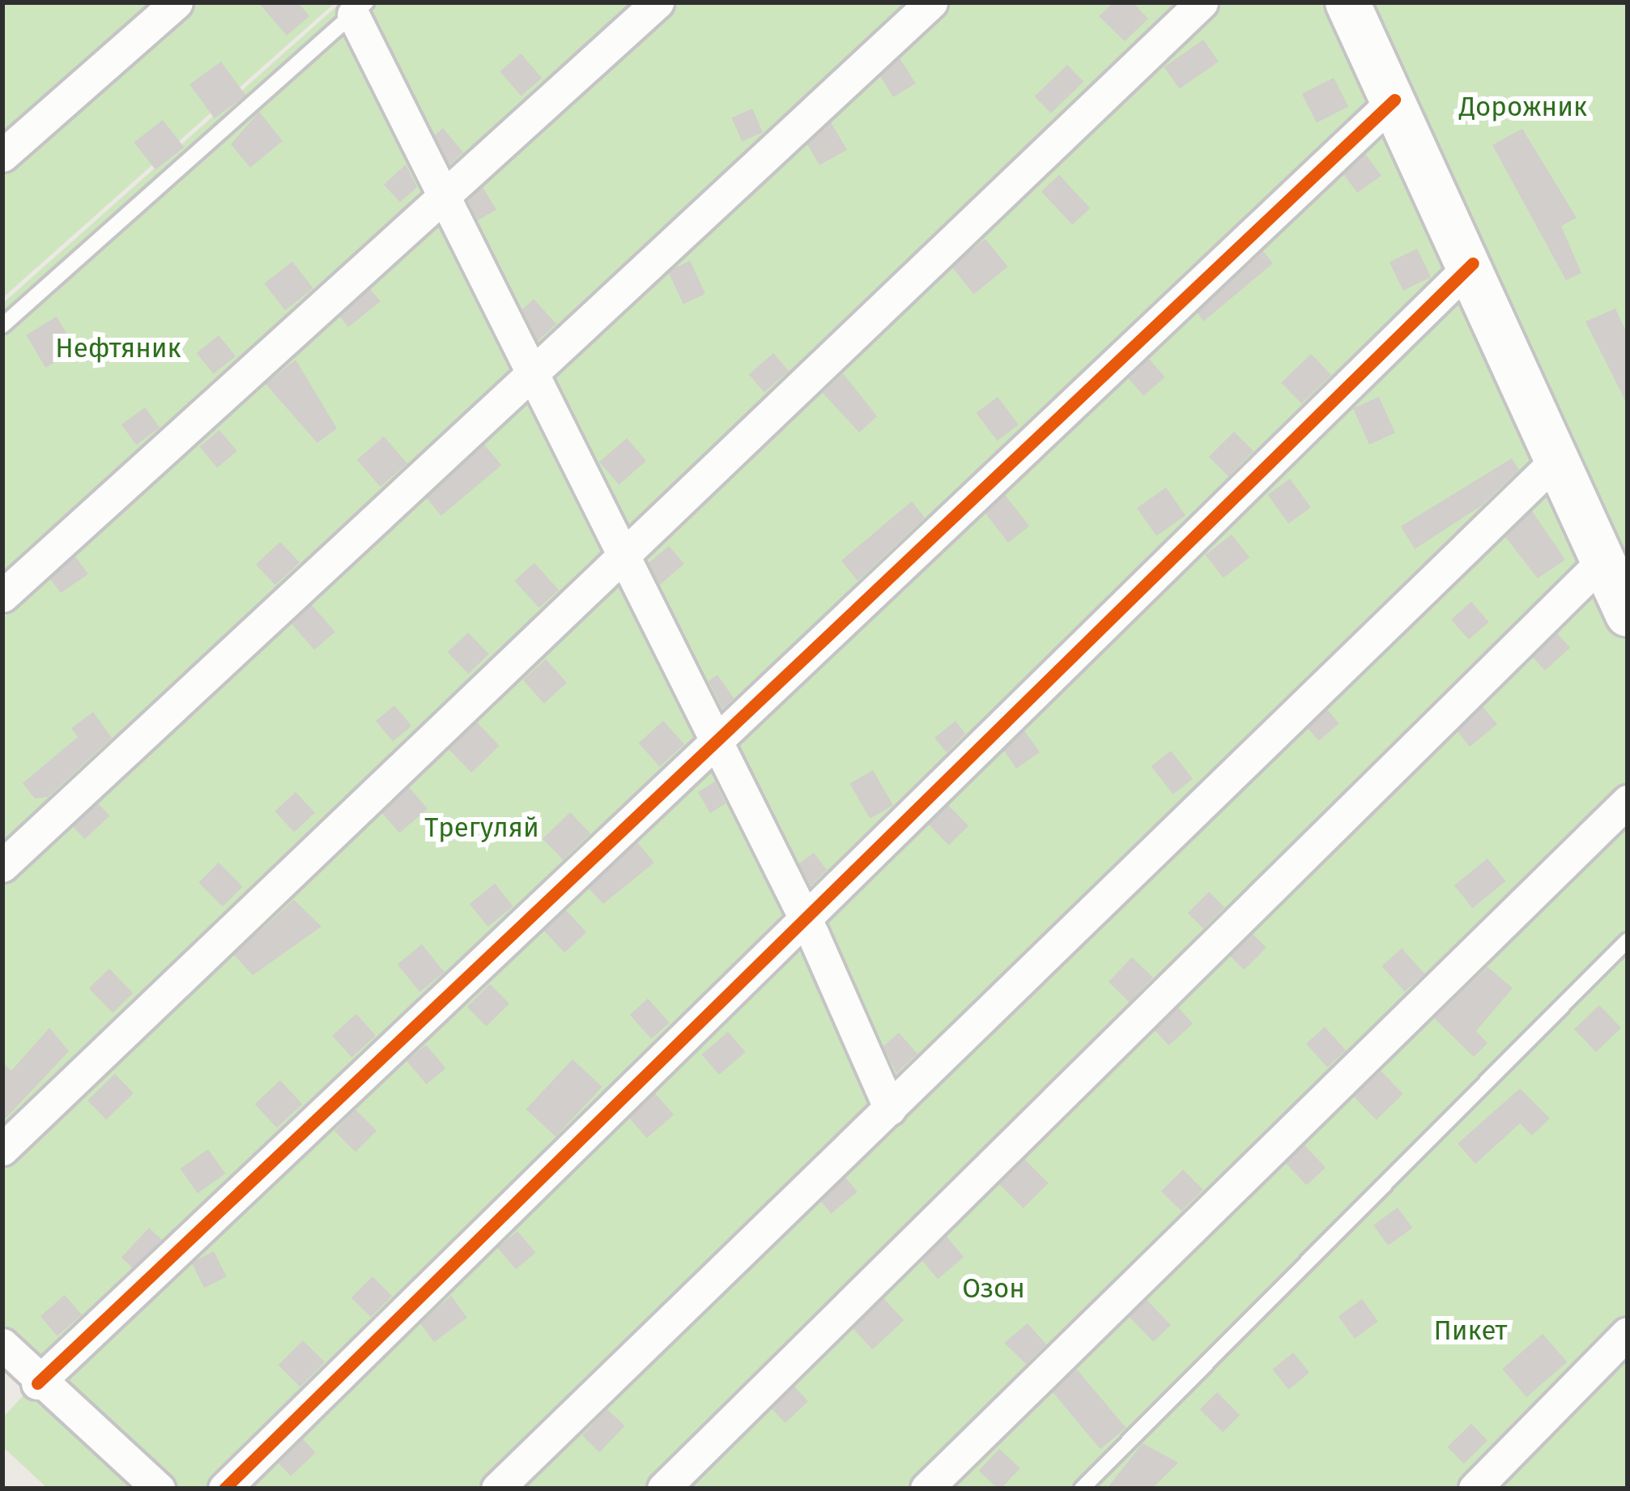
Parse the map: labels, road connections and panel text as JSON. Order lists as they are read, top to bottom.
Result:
{
  "parks": [
    "Дорожник",
    "Нефтяник",
    "Трегуляй",
    "Озон",
    "Пикет"
  ]
}
